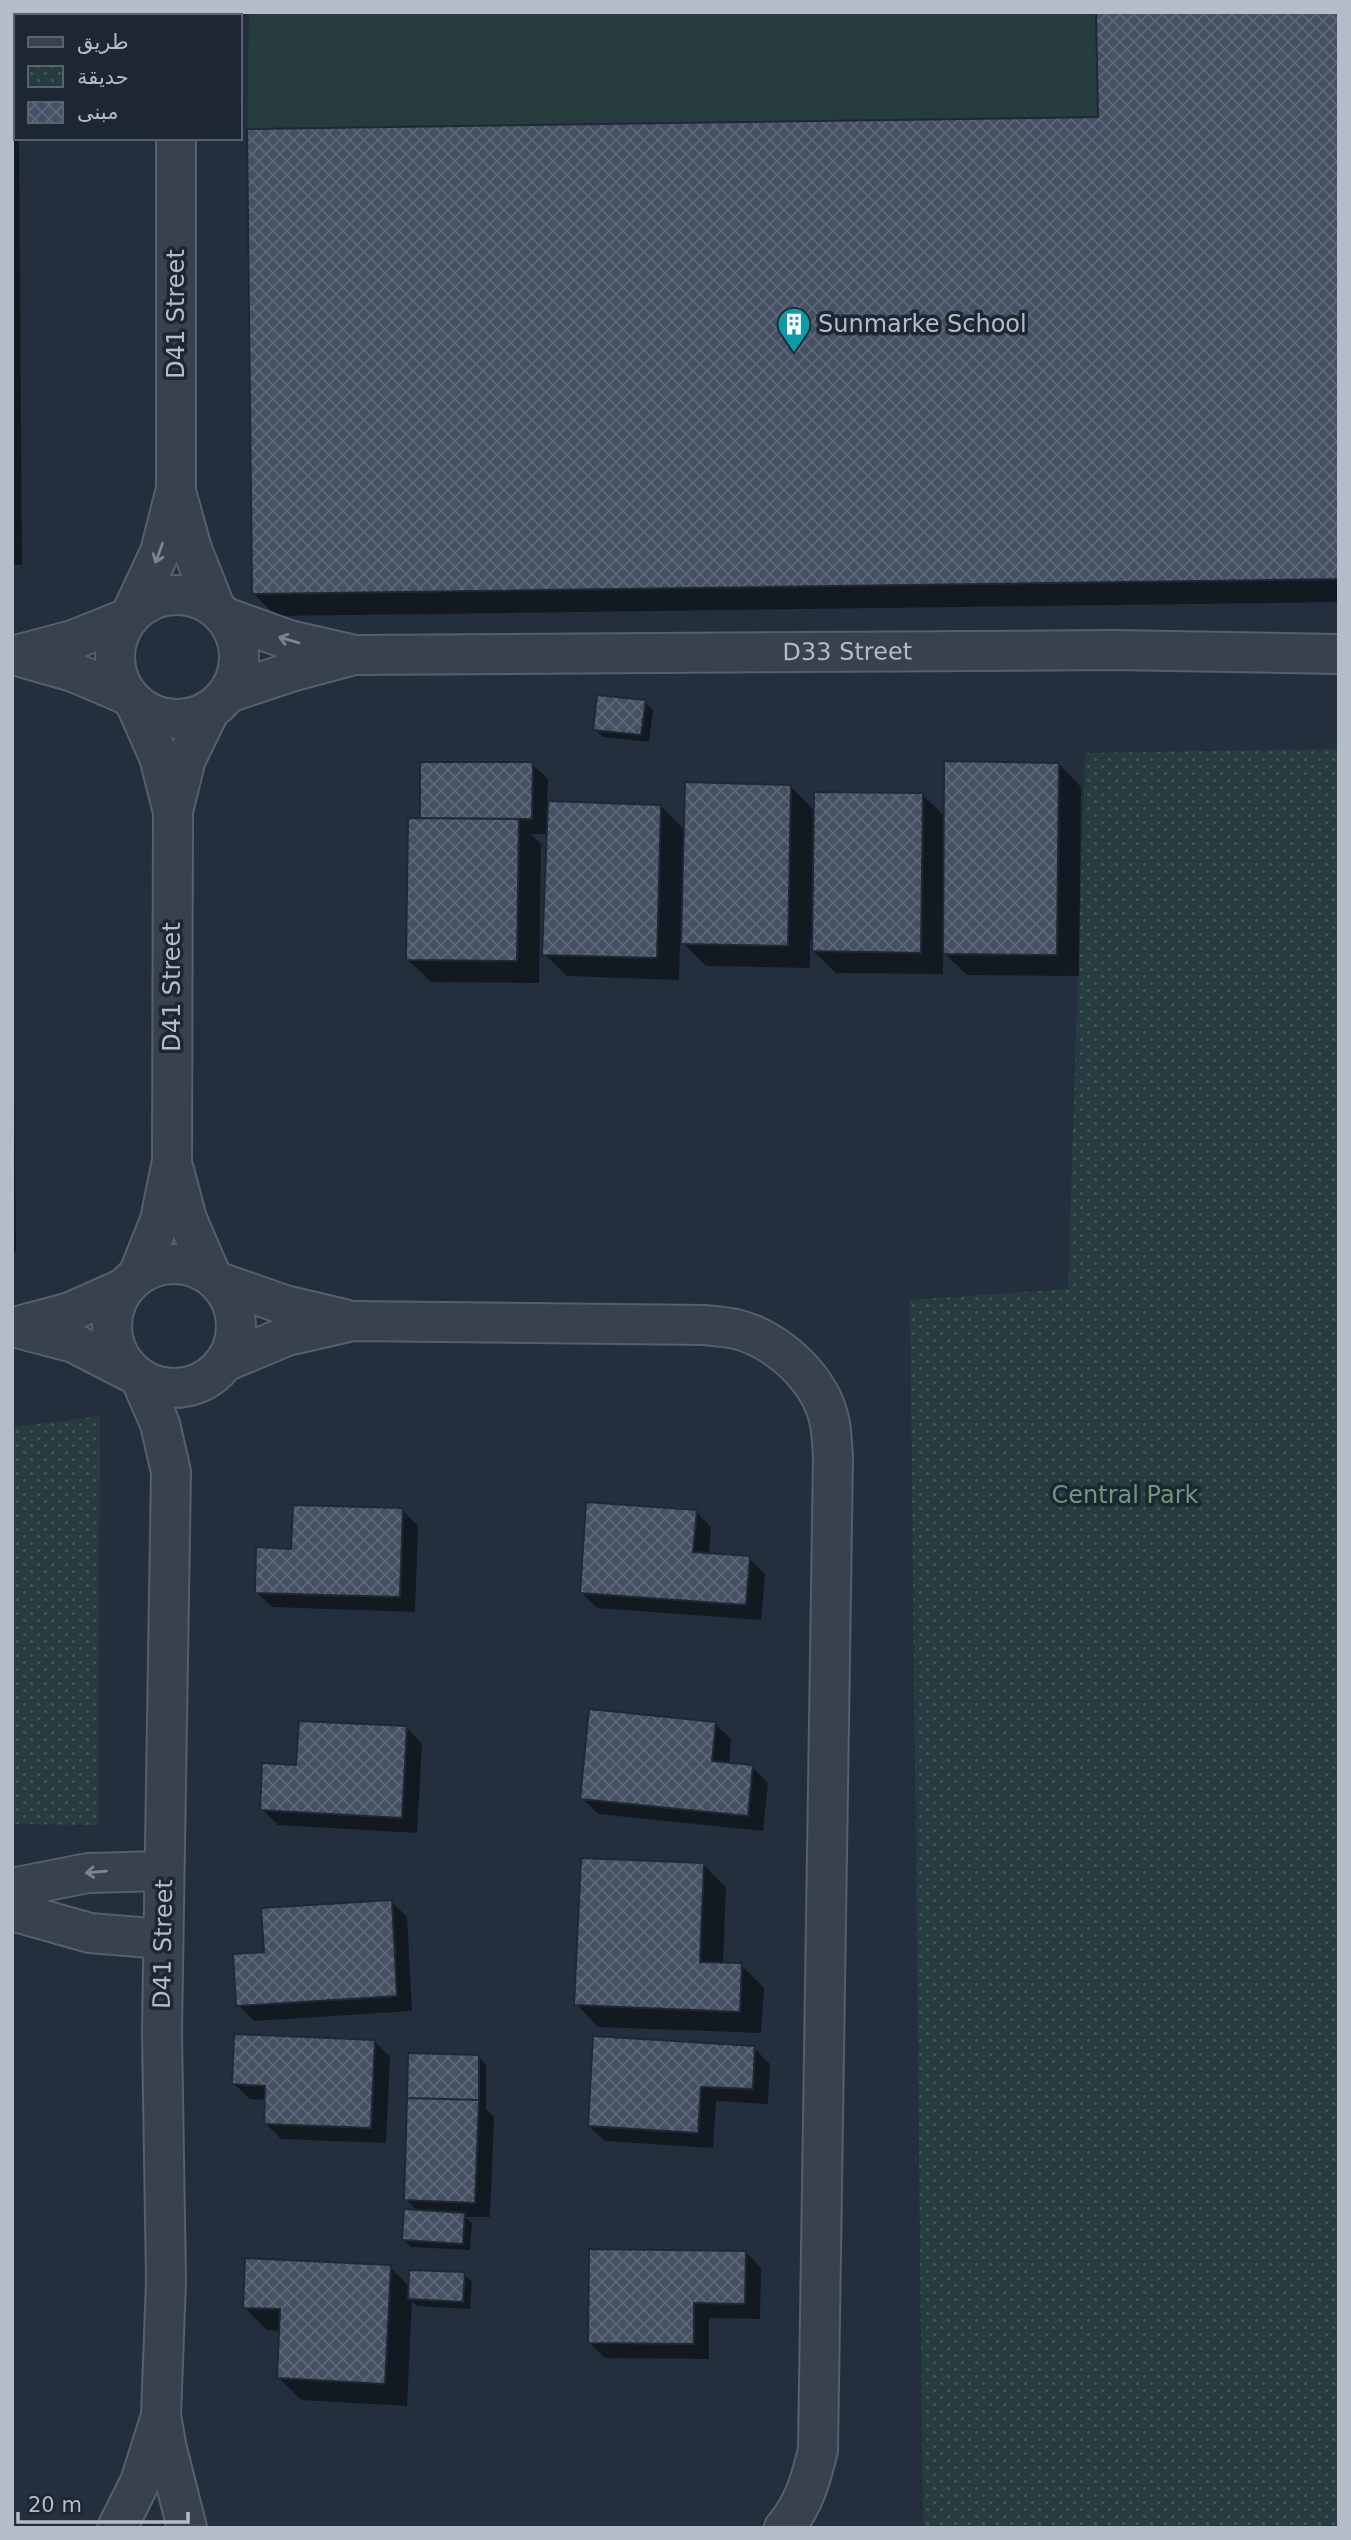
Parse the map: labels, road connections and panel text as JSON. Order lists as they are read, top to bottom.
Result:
{
  "streets": {
    "street": ["D41 Street", "D33 Street"]
  },
  "crossings": [
    ["D41 Street", "D33 Street"]
  ],
  "parks": ["Central Park"],
  "places": {
    "building": ["Sunmarke School"]
  },
  "legend": ["طريق", "حديقة", "مبنى"],
  "scale_bar": "20 m"
}
